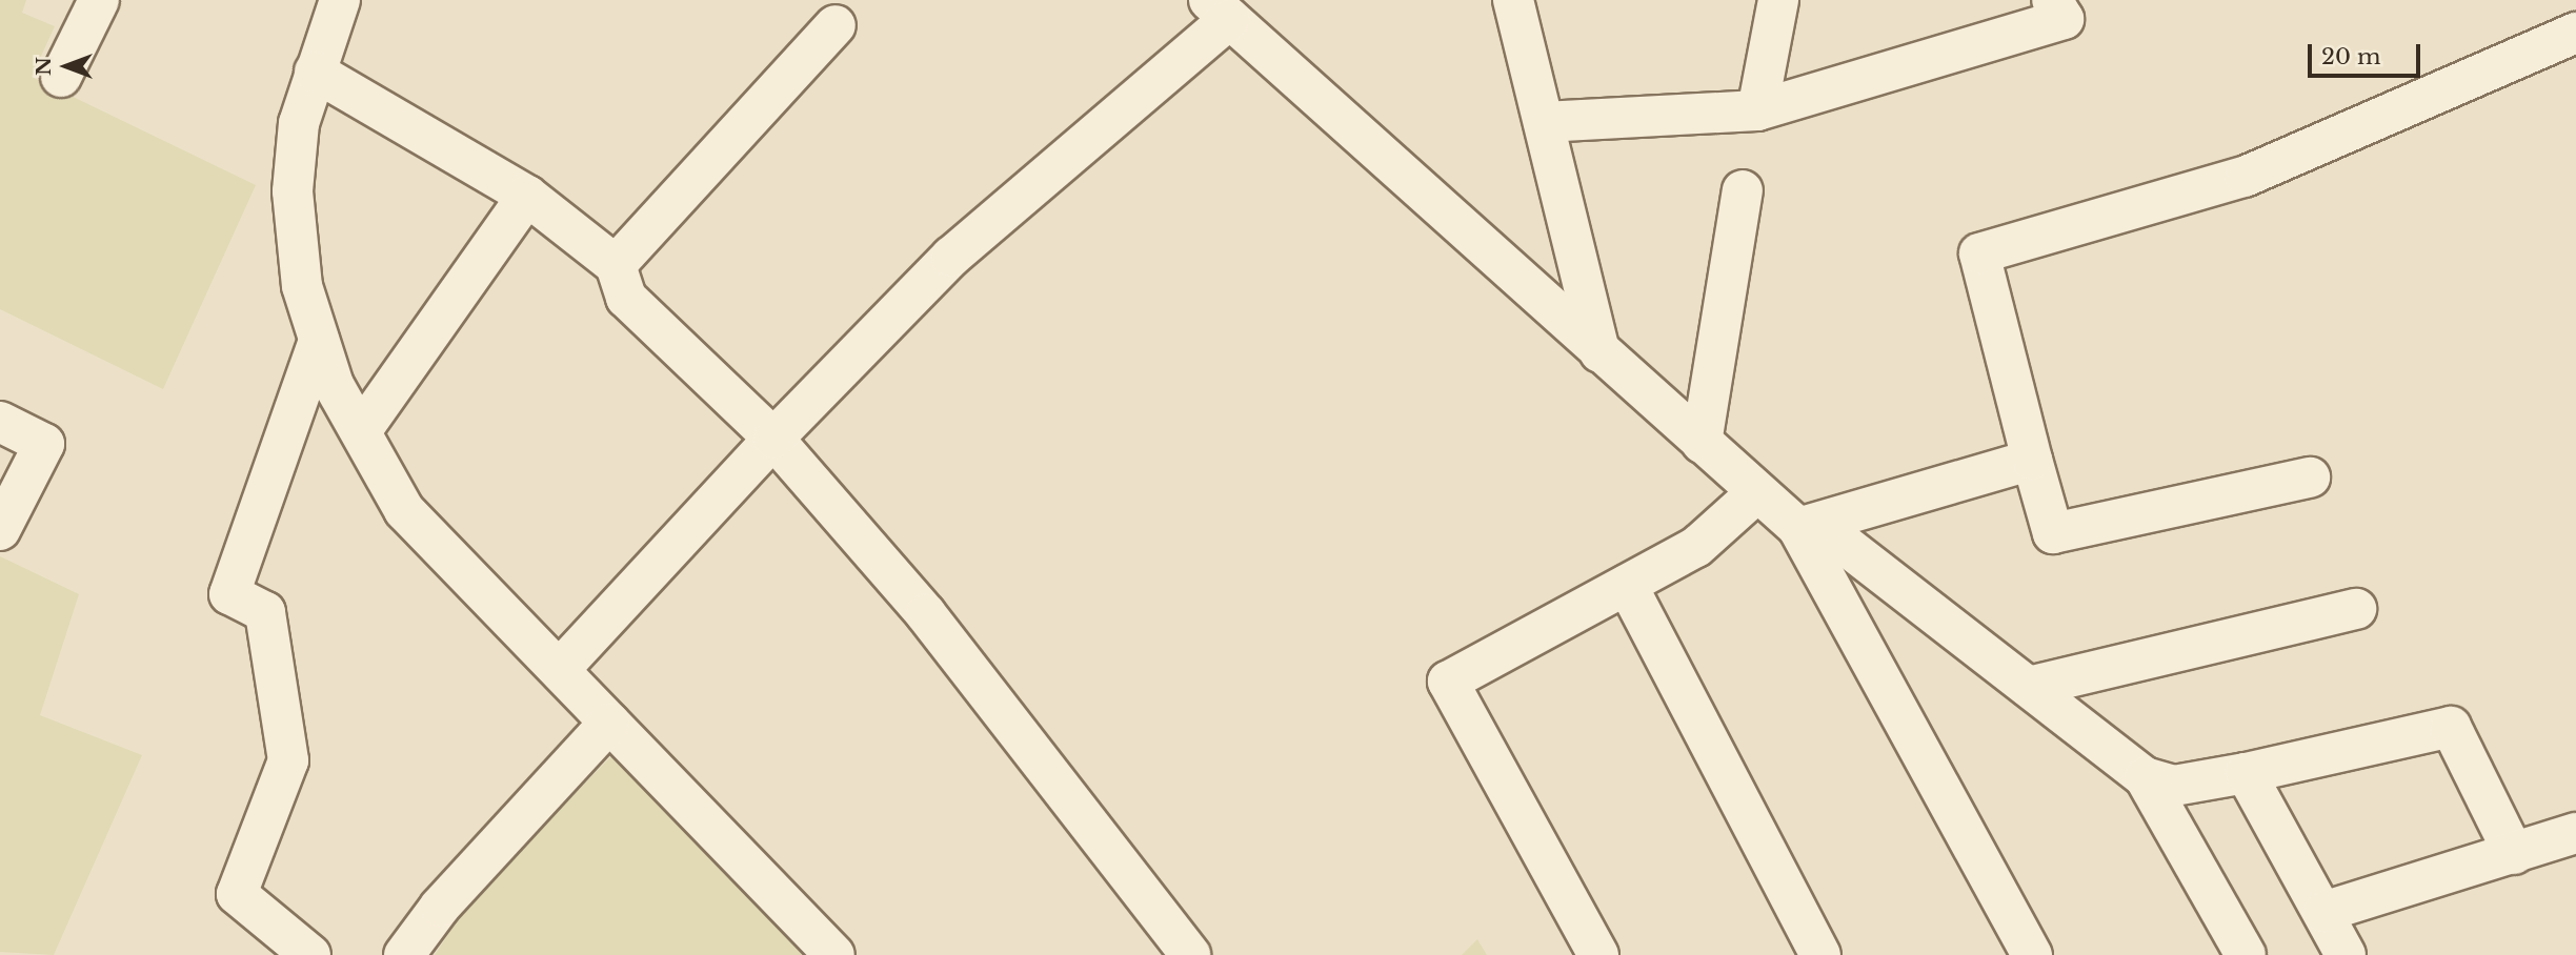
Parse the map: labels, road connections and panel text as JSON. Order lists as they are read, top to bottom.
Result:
{
  "scale_bar": "20 m",
  "north": "left"
}
